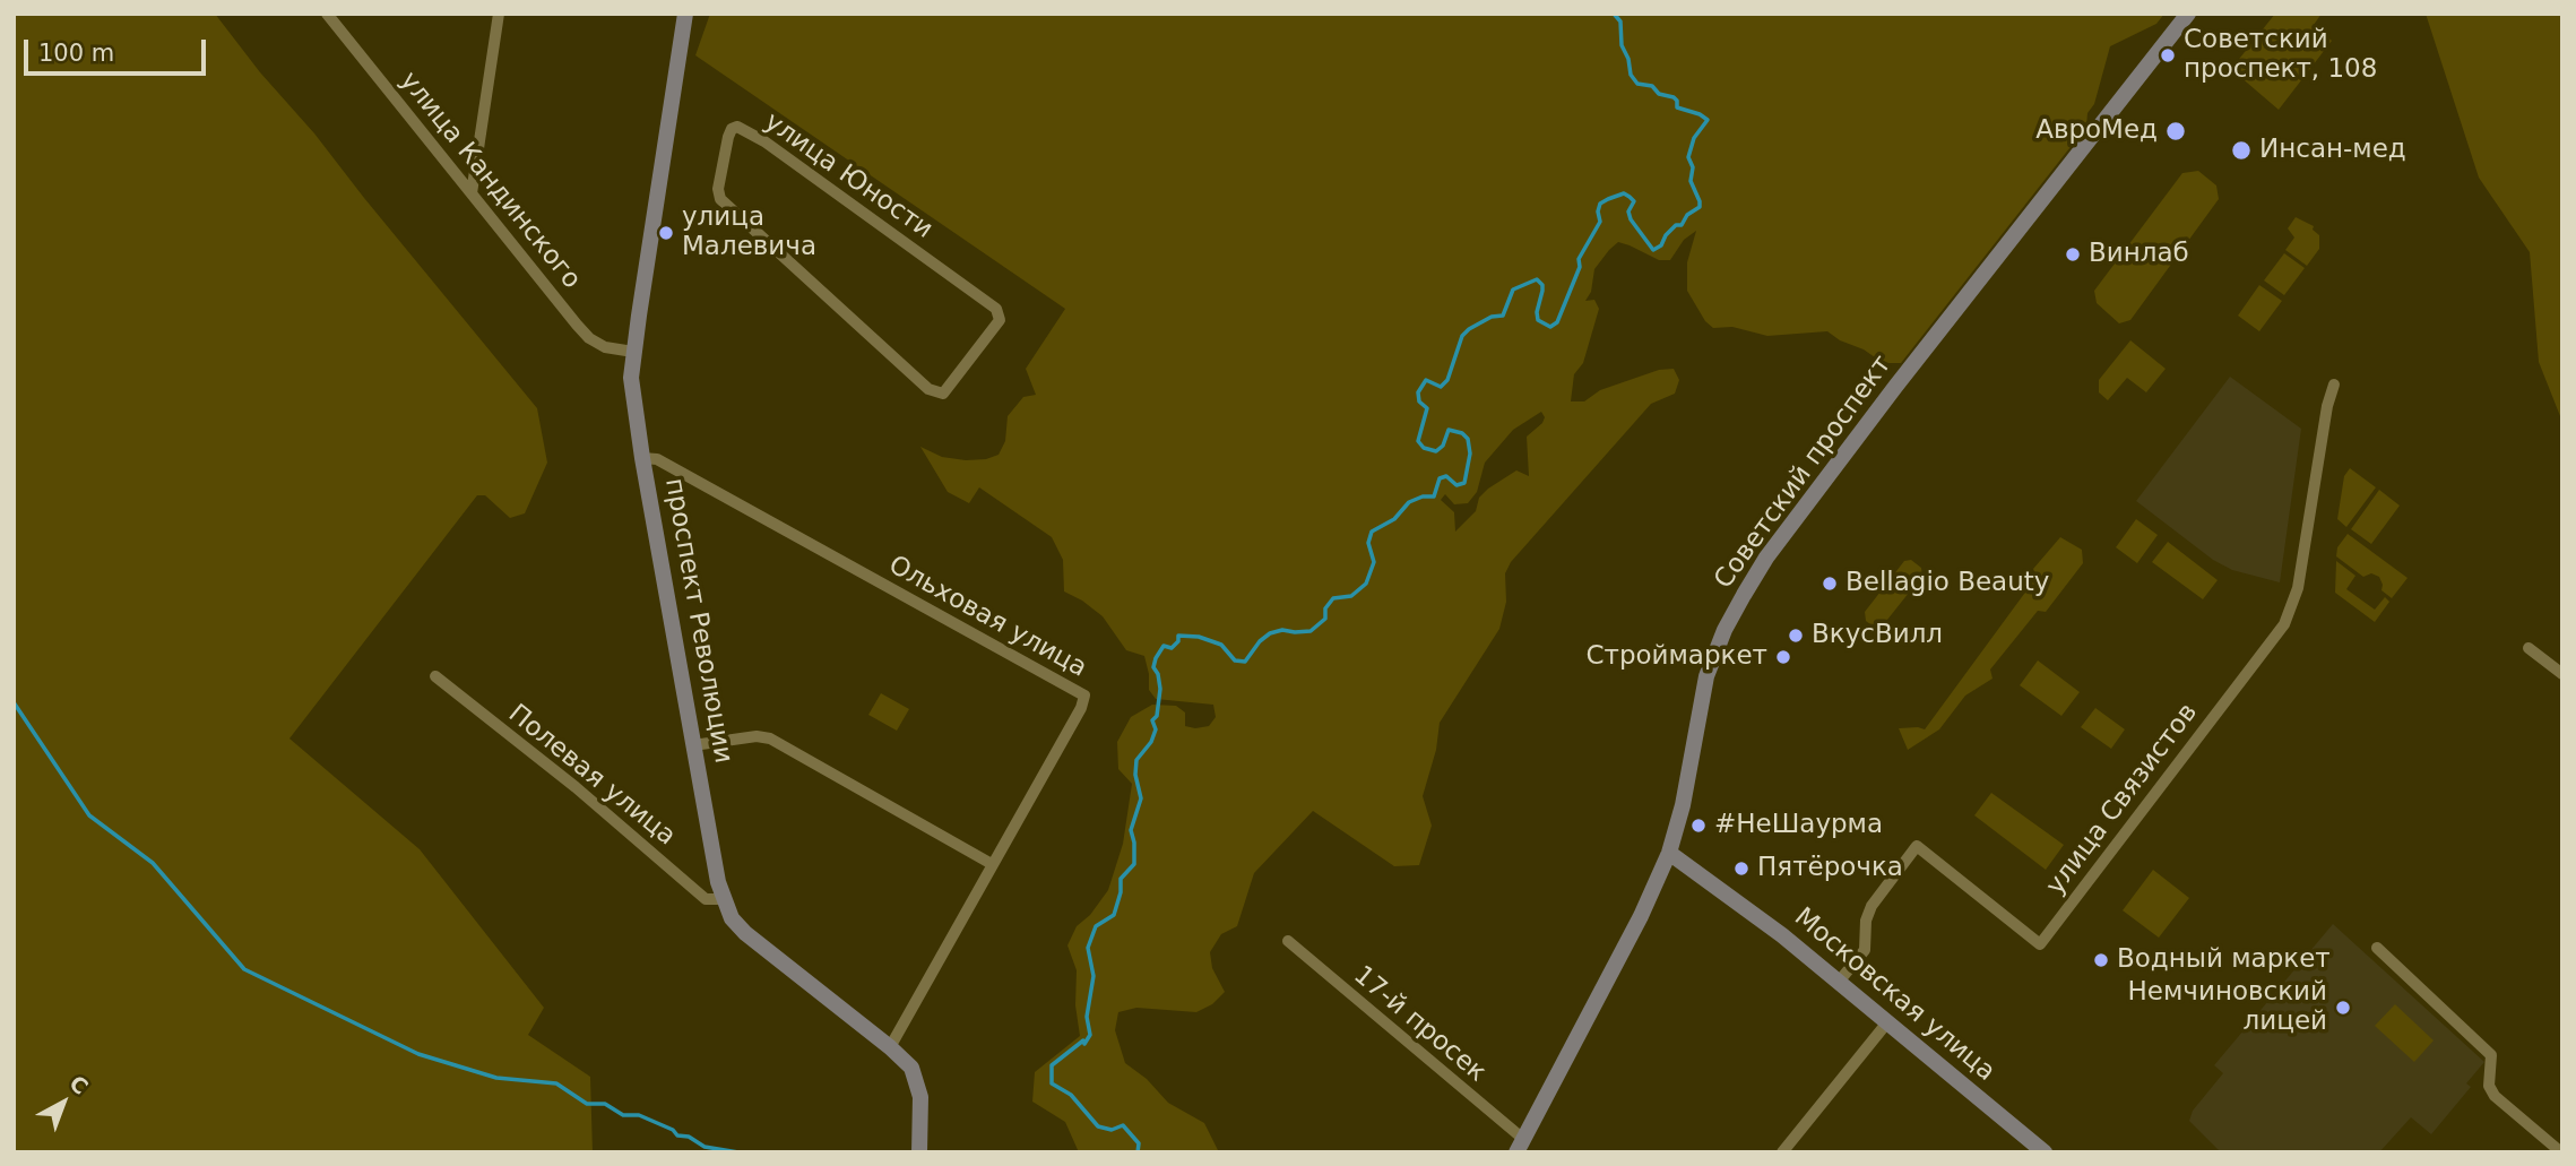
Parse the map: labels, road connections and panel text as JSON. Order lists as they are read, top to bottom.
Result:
{
  "streets": {
    "street": [
      "улица Юности",
      "улица Кандинского",
      "Советский проспект",
      "Ольховая улица",
      "проспект Революции",
      "Полевая улица",
      "улица Связистов",
      "Московская улица",
      "17-й просек"
    ]
  },
  "crossings": [
    ["улица Кандинского", "проспект Революции"],
    ["Советский проспект", "Московская улица"],
    ["Советский проспект", "17-й просек"],
    ["Ольховая улица", "проспект Революции"],
    ["проспект Революции", "Полевая улица"],
    ["улица Связистов", "Московская улица"]
  ],
  "places": [
    "Советский проспект, 108",
    "АвроМед",
    "Инсан-мед",
    "улица Малевича",
    "Винлаб",
    "Bellagio Beauty",
    "ВкусВилл",
    "Строймаркет",
    "#НеШаурма",
    "Пятёрочка",
    "Водный маркет",
    "Немчиновский лицей"
  ],
  "scale_bar": "100 m",
  "north": "top right"
}
